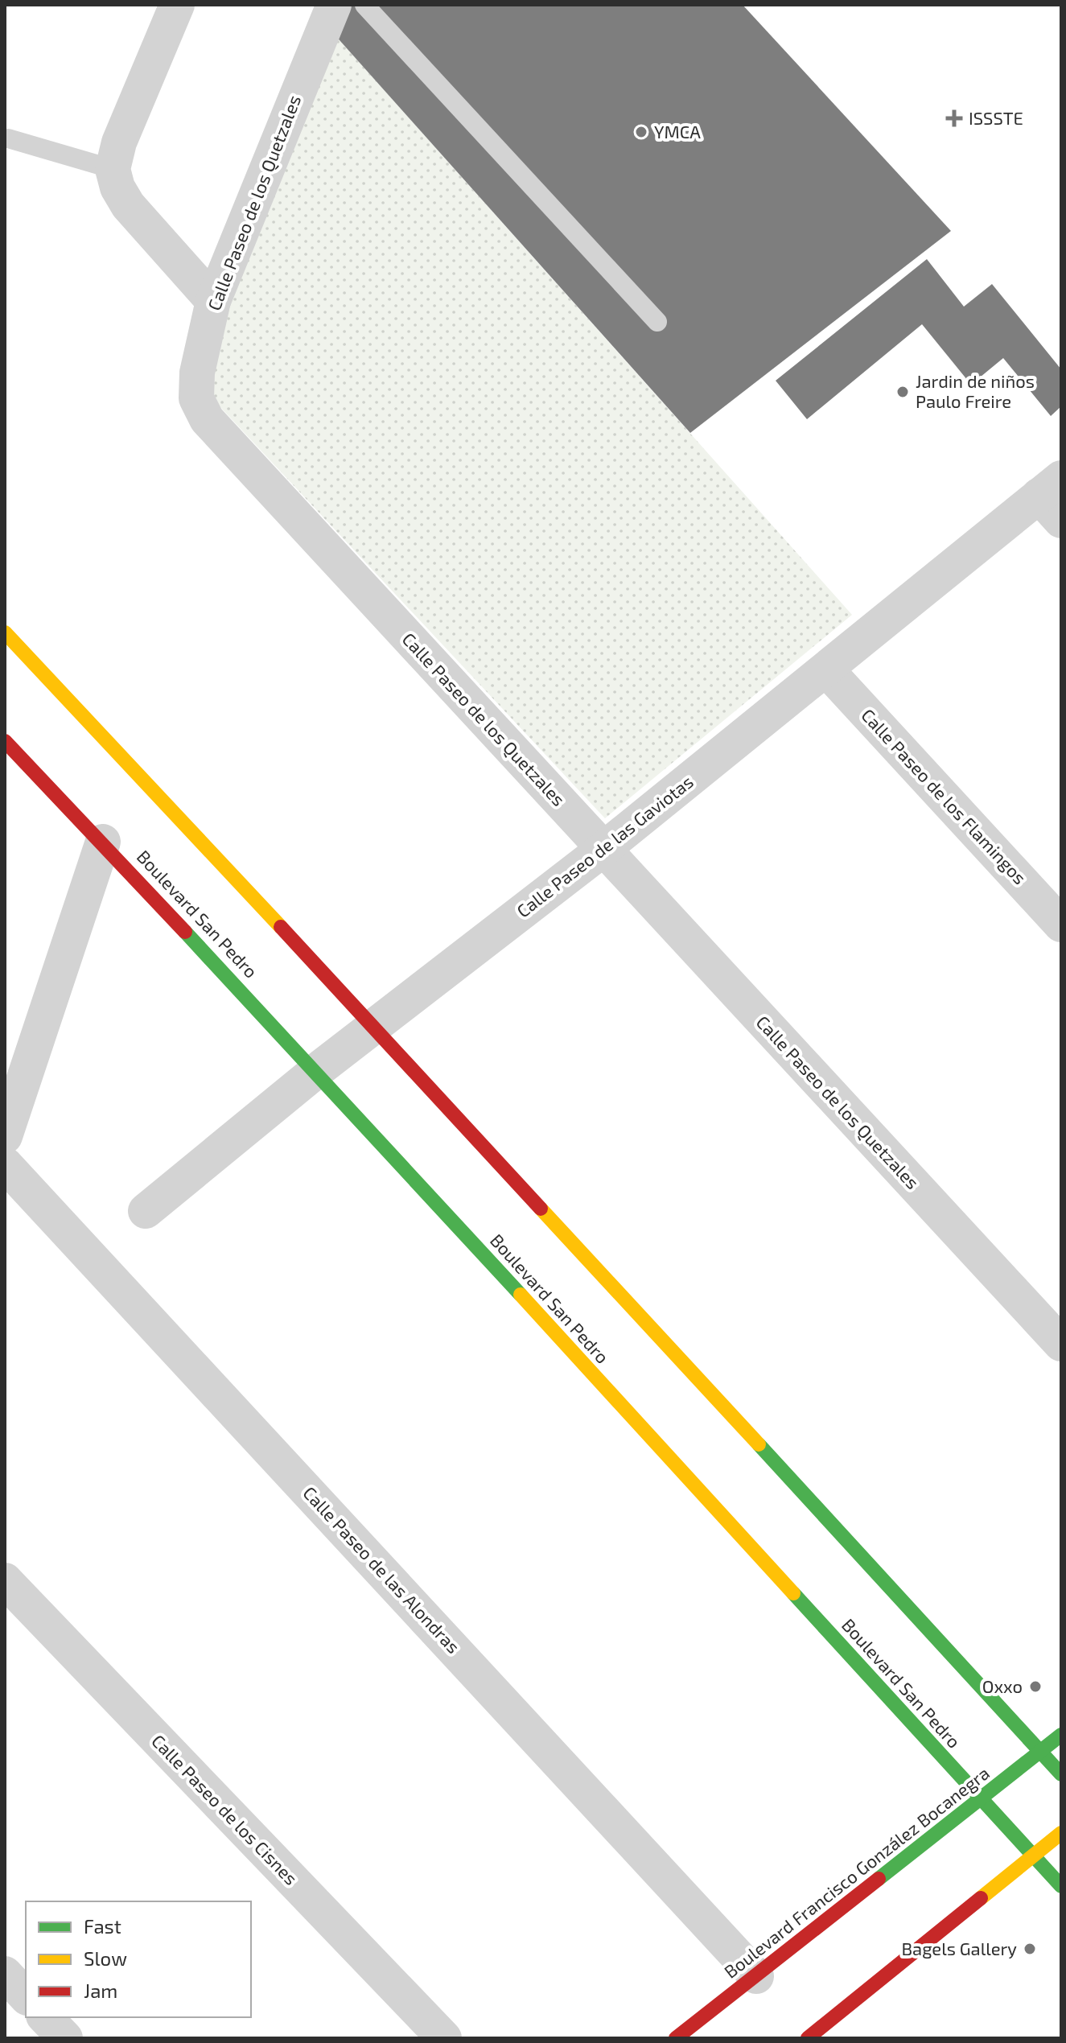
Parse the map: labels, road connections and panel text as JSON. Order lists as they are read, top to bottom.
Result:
{
  "streets": {
    "street": [
      "Calle Paseo de los Quetzales",
      "Calle Paseo de los Flamingos",
      "Calle Paseo de las Gaviotas",
      "Boulevard San Pedro",
      "Calle Paseo de las Alondras",
      "Calle Paseo de los Cisnes",
      "Boulevard Francisco González Bocanegra"
    ]
  },
  "crossings": [
    ["Calle Paseo de los Quetzales", "Calle Paseo de las Gaviotas"],
    ["Calle Paseo de los Flamingos", "Calle Paseo de las Gaviotas"],
    ["Calle Paseo de las Gaviotas", "Boulevard San Pedro"],
    ["Boulevard San Pedro", "Boulevard Francisco González Bocanegra"],
    ["Calle Paseo de las Alondras", "Boulevard Francisco González Bocanegra"]
  ],
  "places": {
    "health": ["ISSSTE"],
    "other": [
      "YMCA",
      "Jardin de niños Paulo Freire",
      "Oxxo",
      "Bagels Gallery"
    ]
  },
  "legend": ["Fast", "Slow", "Jam"]
}
